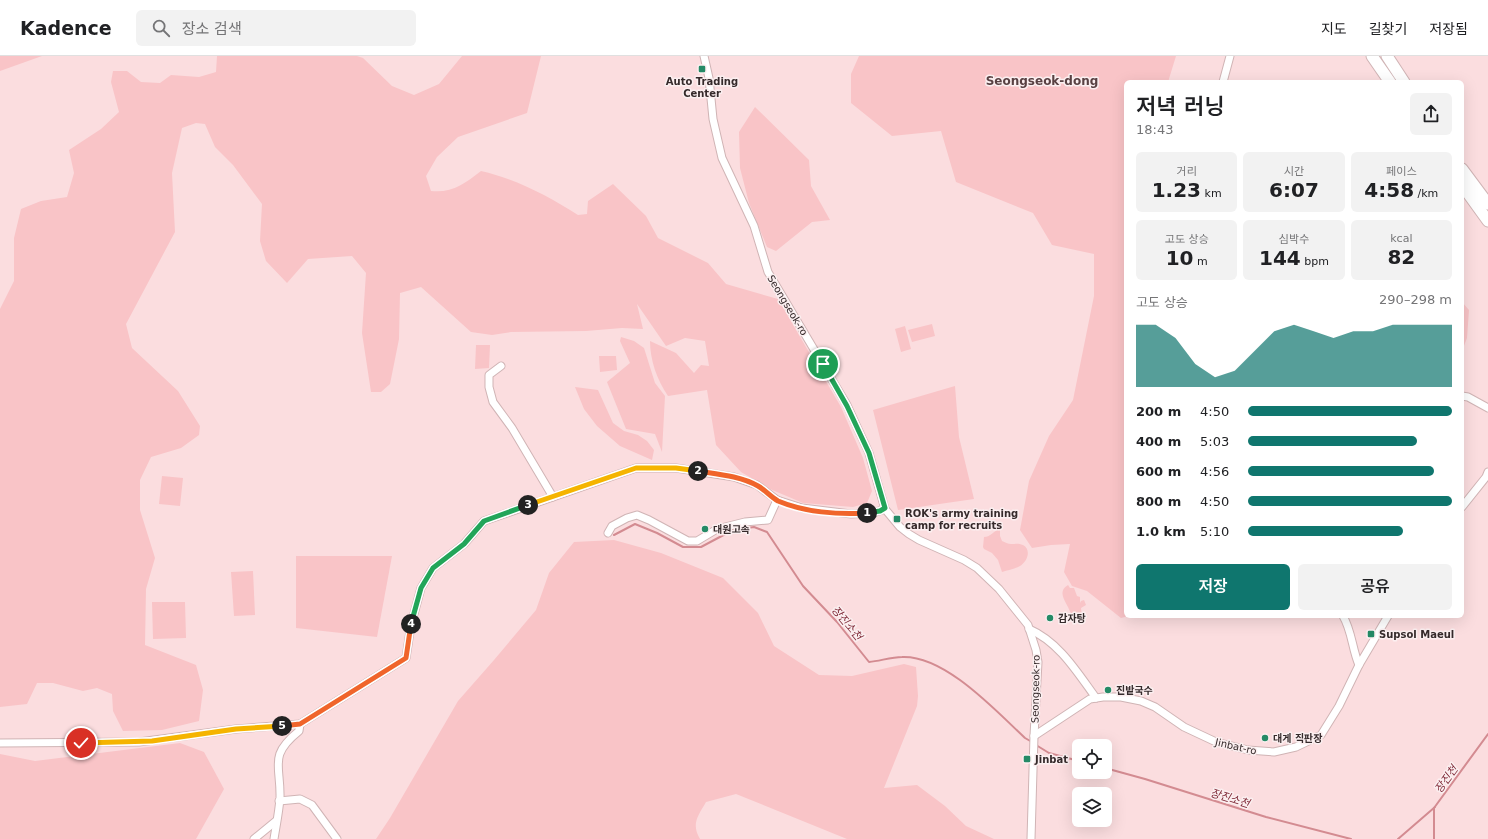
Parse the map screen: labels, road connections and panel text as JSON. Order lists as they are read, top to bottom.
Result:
{
  "streets": {
    "street": ["Seongseok-ro", "Jinbat-ro"]
  },
  "crossings": [
    ["Seongseok-ro", "Jinbat-ro"]
  ],
  "districts": ["Seongseok-dong"],
  "water": ["장진소천", "장진천"],
  "places": {
    "transit": [
      "Auto Trading Center",
      "ROK's army training camp for recruits",
      "Supsol Maeul",
      "Jinbat"
    ],
    "other": [
      "대원고속",
      "감자탕",
      "진밭국수",
      "대게 직판장"
    ]
  },
  "page": {
    "header": "Kadence",
    "search": "장소 검색",
    "nav": ["지도", "길찾기", "저장됨"],
    "heading": ["저녁 러닝", "18:43"],
    "stats": [
      ["거리", "1.23 km"],
      ["시간", "6:07"],
      ["페이스", "4:58 /km"],
      ["고도 상승", "10 m"],
      ["심박수", "144 bpm"],
      ["kcal", "82"]
    ],
    "chart": ["고도 상승", "290–298 m"],
    "list": [
      {
        "name": "200 m",
        "note": "4:50"
      },
      {
        "name": "400 m",
        "note": "5:03"
      },
      {
        "name": "600 m",
        "note": "4:56"
      },
      {
        "name": "800 m",
        "note": "4:50"
      },
      {
        "name": "1.0 km",
        "note": "5:10"
      }
    ],
    "pins": [
      "2",
      "3",
      "1",
      "4",
      "5"
    ],
    "buttons": ["저장", "공유"]
  }
}
